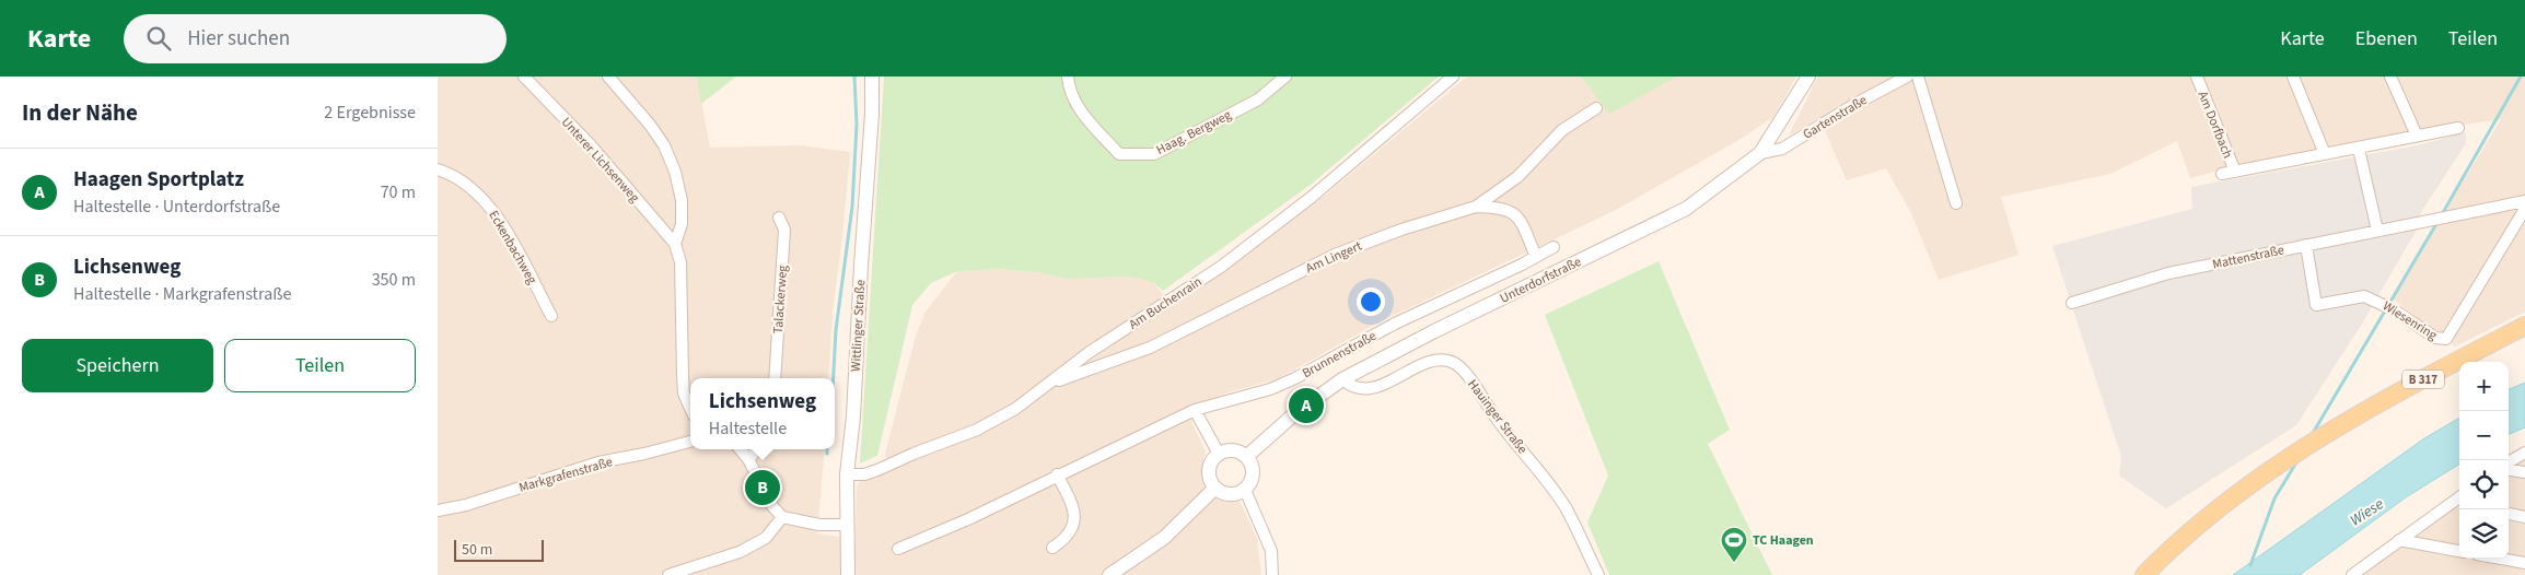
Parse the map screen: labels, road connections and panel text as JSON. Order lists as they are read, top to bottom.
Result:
{
  "streets": {
    "main road": ["B 317"],
    "street": [
      "Gartenstraße",
      "Am Dorfbach",
      "Haag. Bergweg",
      "Unterer Lichsenweg",
      "Eckenbachweg",
      "Am Lingert",
      "Mattenstraße",
      "Unterdorfstraße",
      "Talackerweg",
      "Am Buchenrain",
      "Wiesenring",
      "Wittlinger Straße",
      "Brunnenstraße",
      "Hauinger Straße",
      "Markgrafenstraße"
    ]
  },
  "crossings": [
    ["Gartenstraße", "Unterdorfstraße"],
    ["Am Lingert", "Am Buchenrain"],
    ["Mattenstraße", "Wiesenring"],
    ["Unterdorfstraße", "Brunnenstraße"],
    ["Unterdorfstraße", "Hauinger Straße"],
    ["Am Buchenrain", "Wittlinger Straße"]
  ],
  "water": ["Wiese"],
  "places": {
    "sports": ["TC Haagen"]
  },
  "scale_bar": "50 m",
  "page": {
    "header": "Karte",
    "search": "Hier suchen",
    "nav": ["Karte", "Ebenen", "Teilen"],
    "heading": ["In der Nähe", "2 Ergebnisse"],
    "list": [
      {
        "mark": "A",
        "name": "Haagen Sportplatz",
        "note": "Haltestelle · Unterdorfstraße",
        "value": "70 m"
      },
      {
        "mark": "B",
        "name": "Lichsenweg",
        "note": "Haltestelle · Markgrafenstraße",
        "value": "350 m"
      }
    ],
    "buttons": ["Speichern", "Teilen"],
    "map_buttons": ["+", "−"],
    "popup": ["Lichsenweg", "Haltestelle"],
    "pins": ["A", "B"],
    "scale": "50 m"
  }
}
